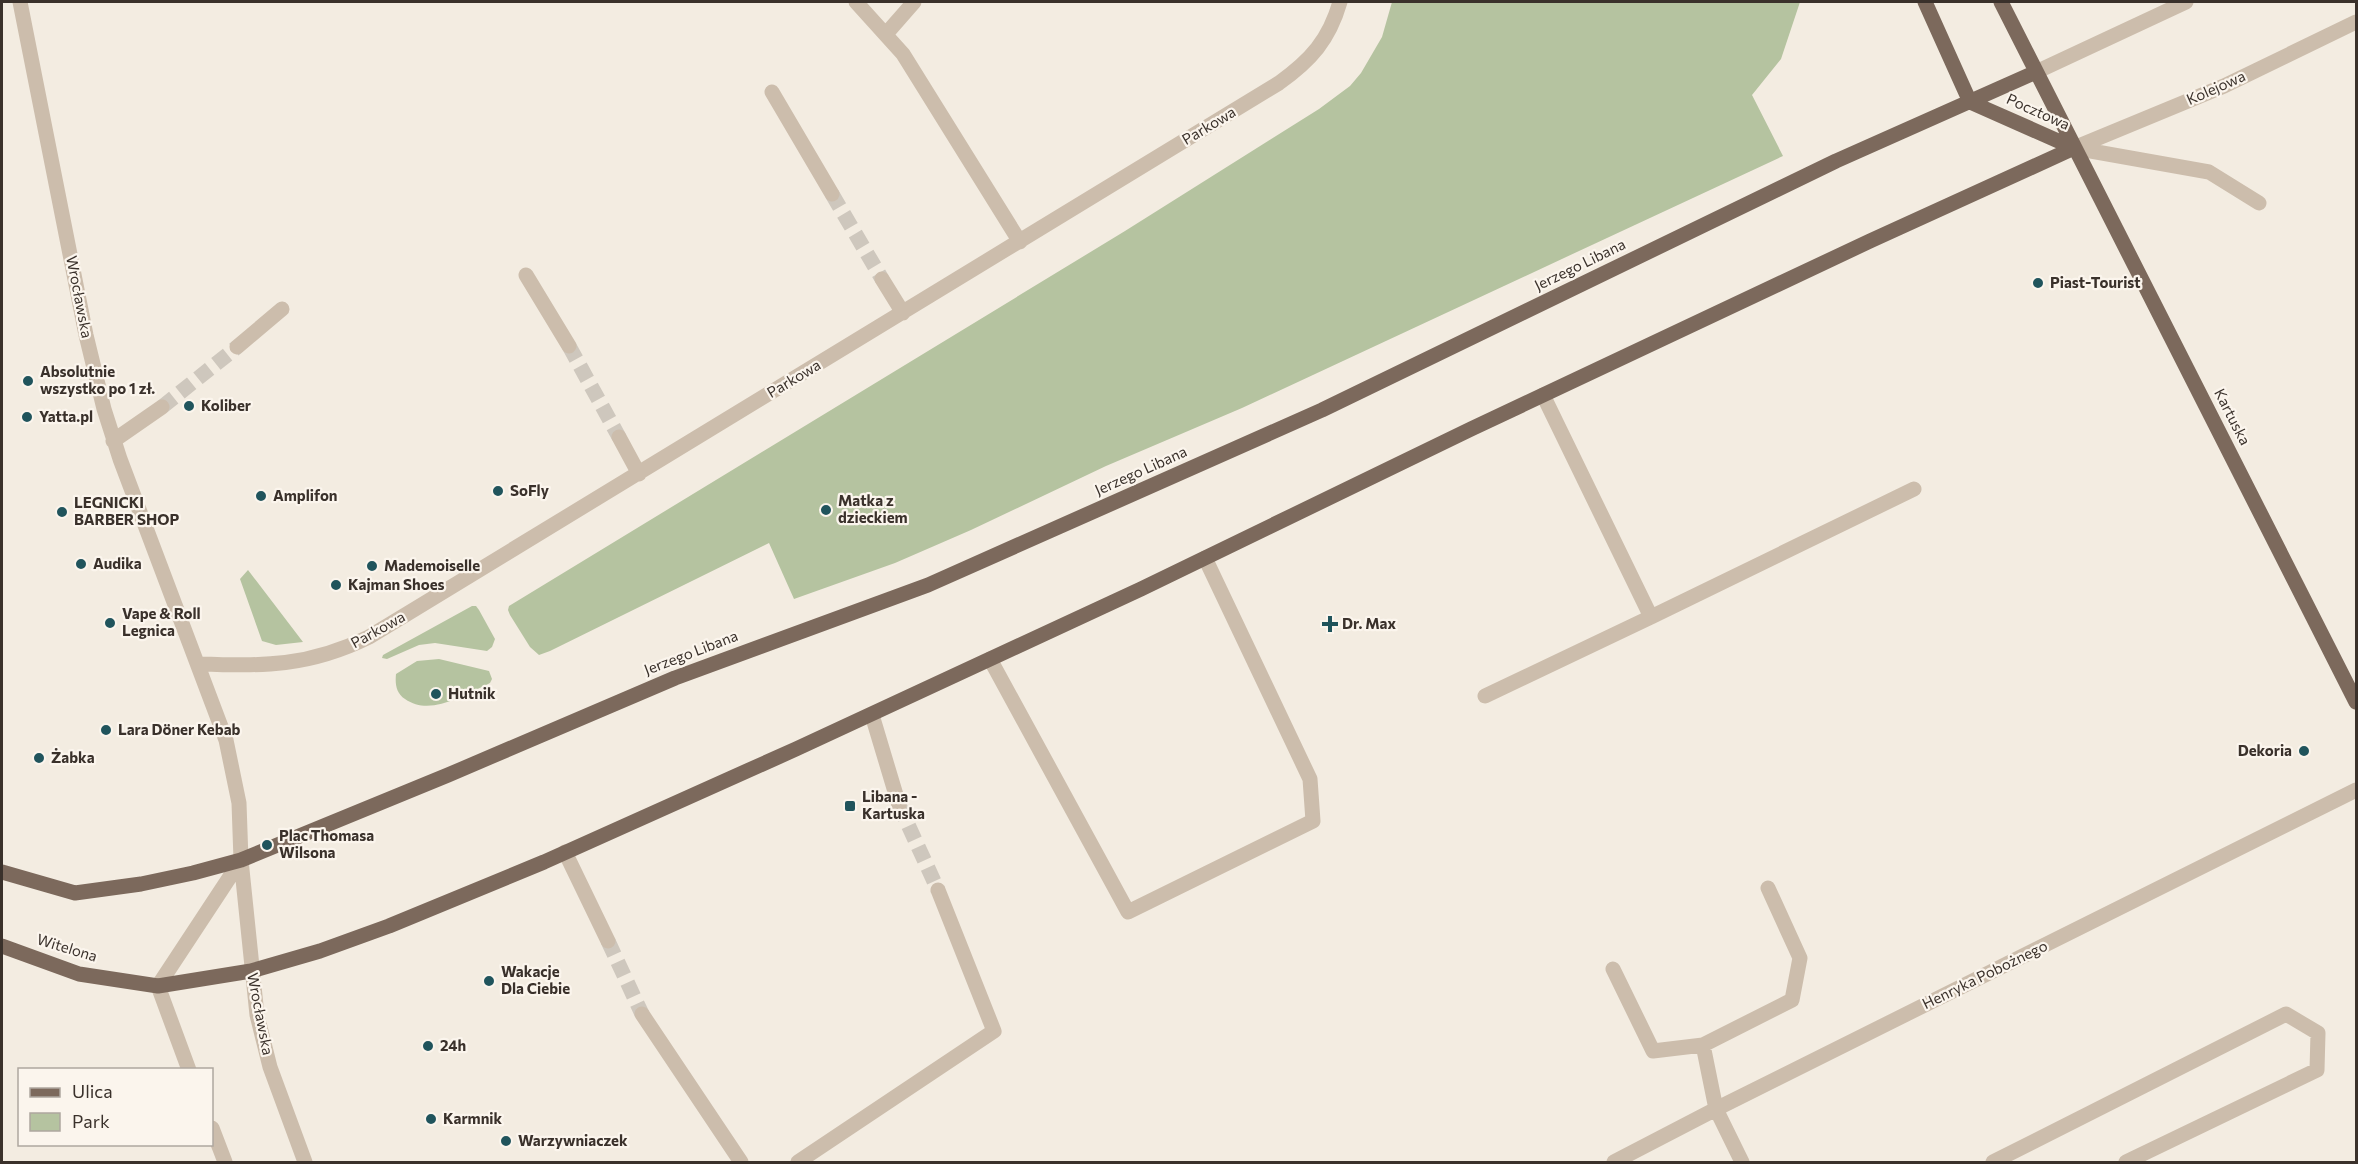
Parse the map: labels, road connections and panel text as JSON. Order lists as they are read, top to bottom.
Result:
{
  "streets": {
    "main road": [
      "Pocztowa",
      "Jerzego Libana",
      "Kartuska",
      "Witelona"
    ],
    "street": [
      "Kolejowa",
      "Parkowa",
      "Wrocławska",
      "Henryka Pobożnego"
    ]
  },
  "crossings": [
    ["Kolejowa", "Pocztowa"],
    ["Kolejowa", "Kartuska"],
    ["Pocztowa", "Jerzego Libana"],
    ["Pocztowa", "Kartuska"],
    ["Parkowa", "Wrocławska"],
    ["Jerzego Libana", "Wrocławska"],
    ["Wrocławska", "Witelona"]
  ],
  "places": {
    "other": [
      "Piast-Tourist",
      "Absolutnie wszystko po 1 zł.",
      "Koliber",
      "Yatta.pl",
      "SoFly",
      "Amplifon",
      "Matka z dzieckiem",
      "LEGNICKI BARBER SHOP",
      "Audika",
      "Mademoiselle",
      "Kajman Shoes",
      "Vape & Roll Legnica",
      "Hutnik",
      "Lara Döner Kebab",
      "Dekoria",
      "Żabka",
      "Plac Thomasa Wilsona",
      "Wakacje Dla Ciebie",
      "24h",
      "Karmnik",
      "Warzywniaczek"
    ],
    "health": ["Dr. Max"],
    "transit": ["Libana - Kartuska"]
  },
  "legend": ["Ulica", "Park"]
}
